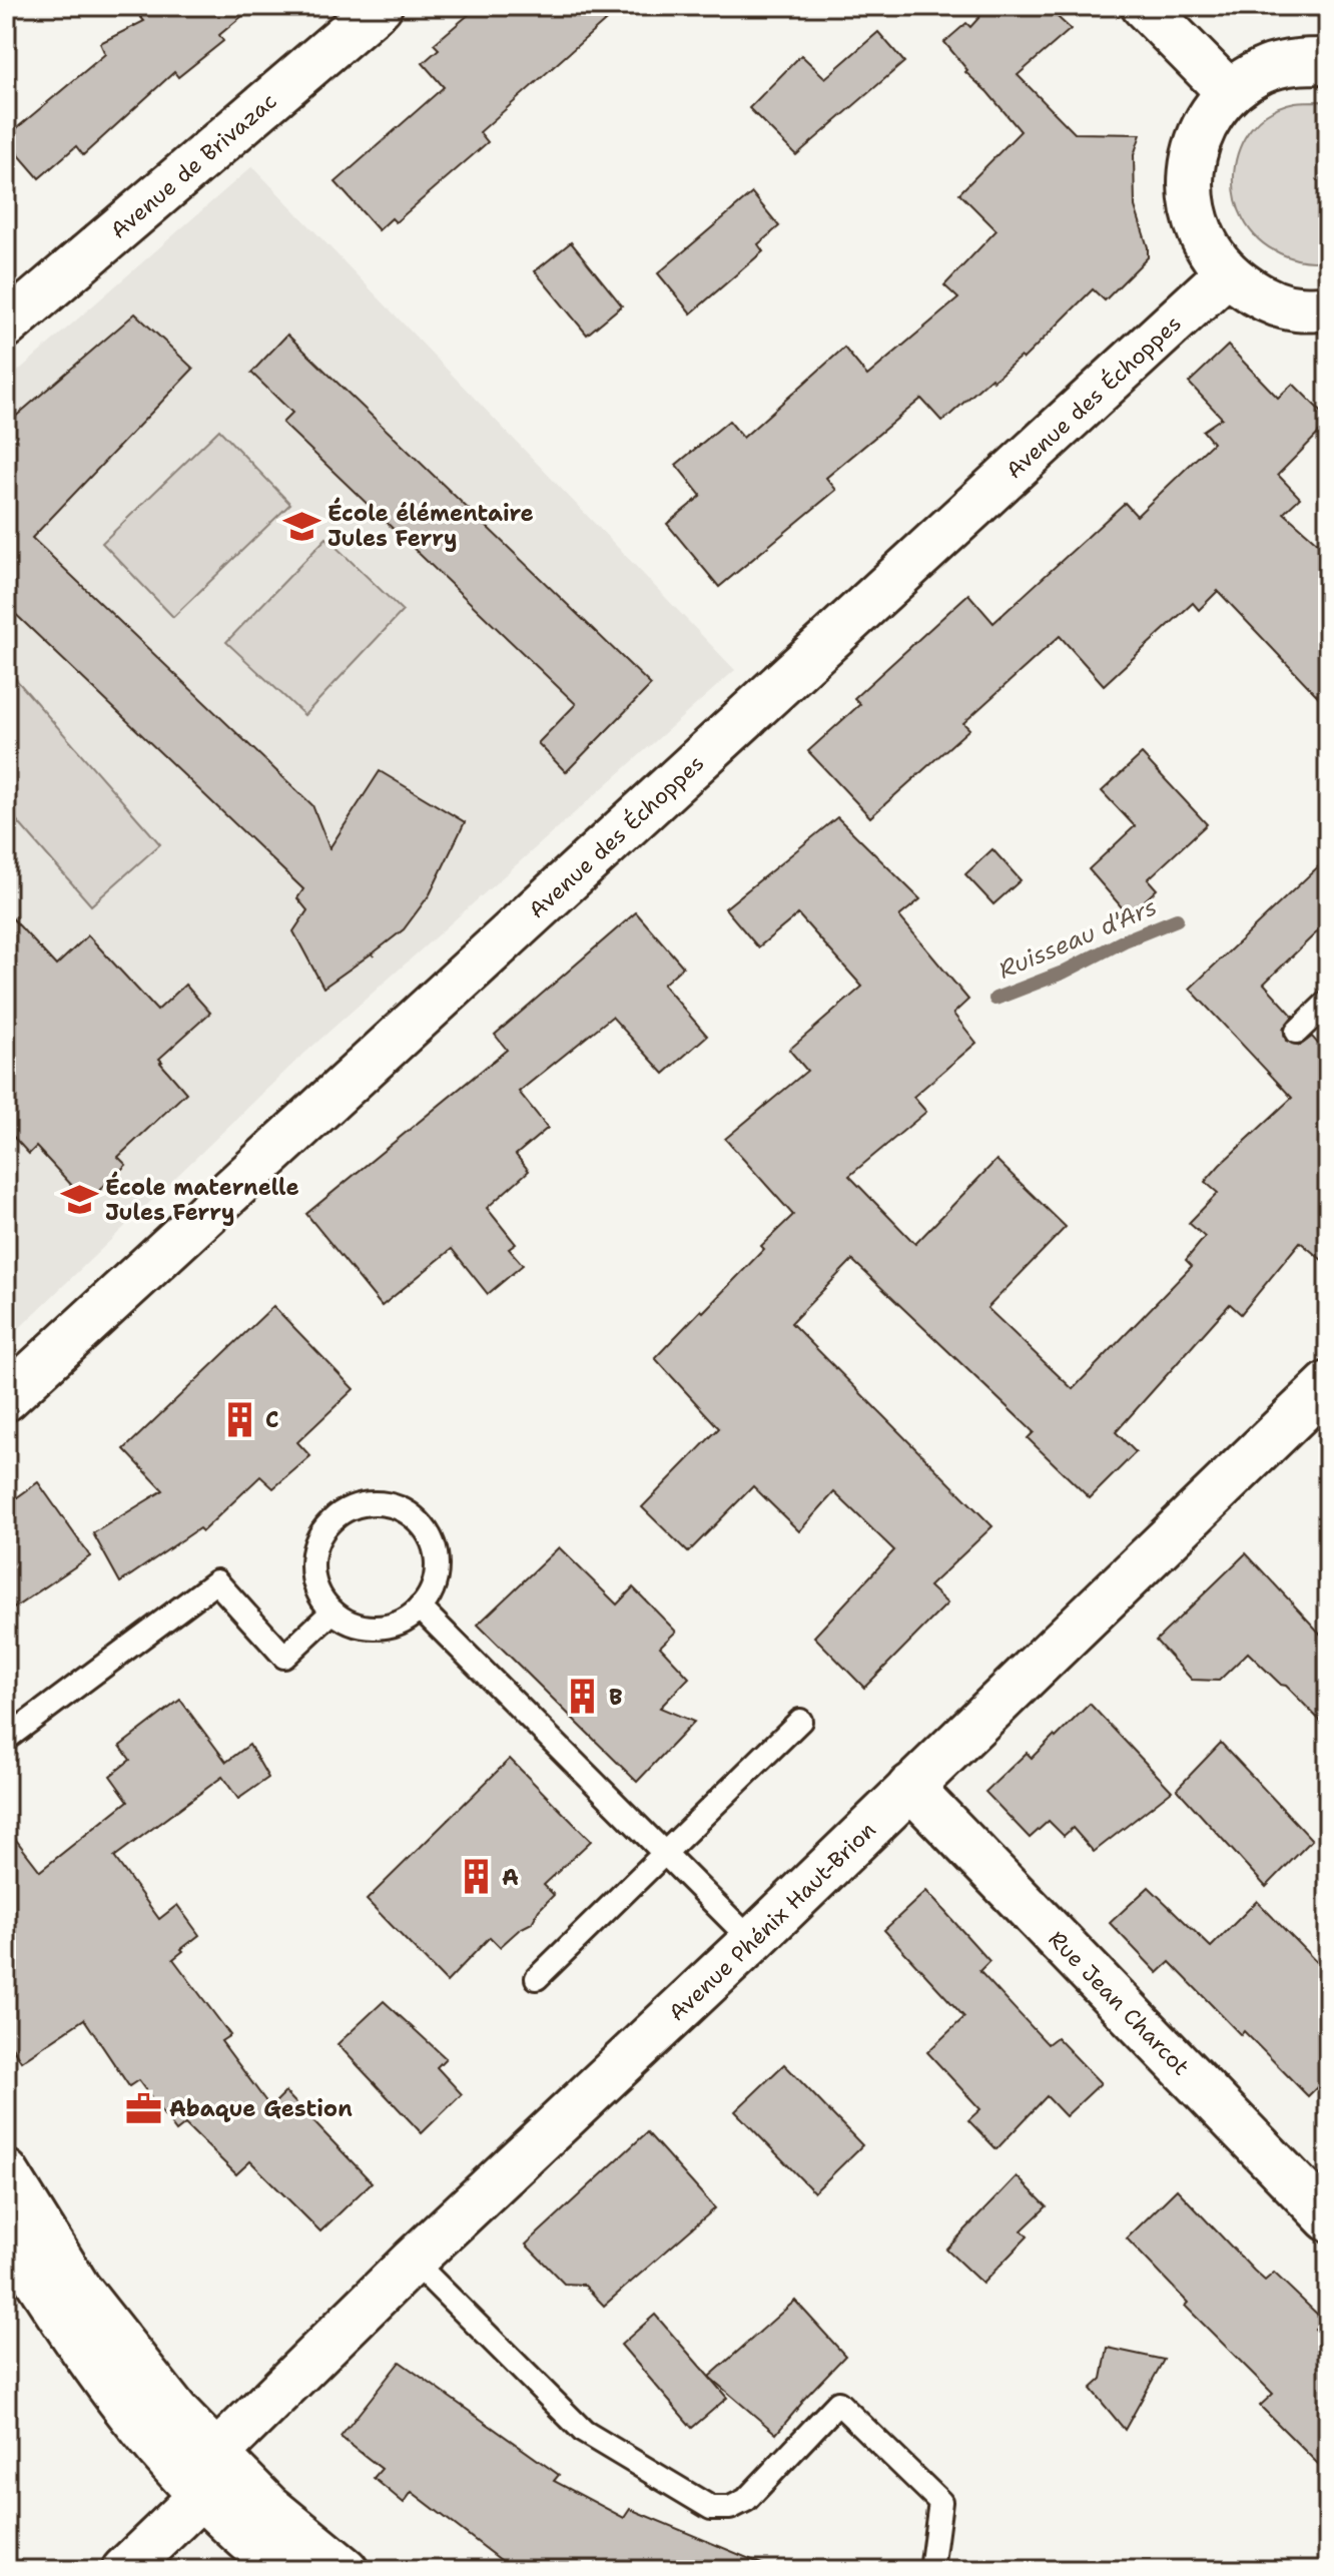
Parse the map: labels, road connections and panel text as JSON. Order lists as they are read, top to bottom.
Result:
{
  "streets": {
    "street": [
      "Avenue de Brivazac",
      "Avenue des Échoppes",
      "Avenue Phénix Haut-Brion",
      "Rue Jean Charcot"
    ]
  },
  "crossings": [
    ["Avenue Phénix Haut-Brion", "Rue Jean Charcot"]
  ],
  "water": ["Ruisseau d'Ars"],
  "places": {
    "school or university": ["École élémentaire Jules Ferry", "École maternelle Jules Ferry"],
    "building": ["C", "B", "A"],
    "office": ["Abaque Gestion"]
  }
}
